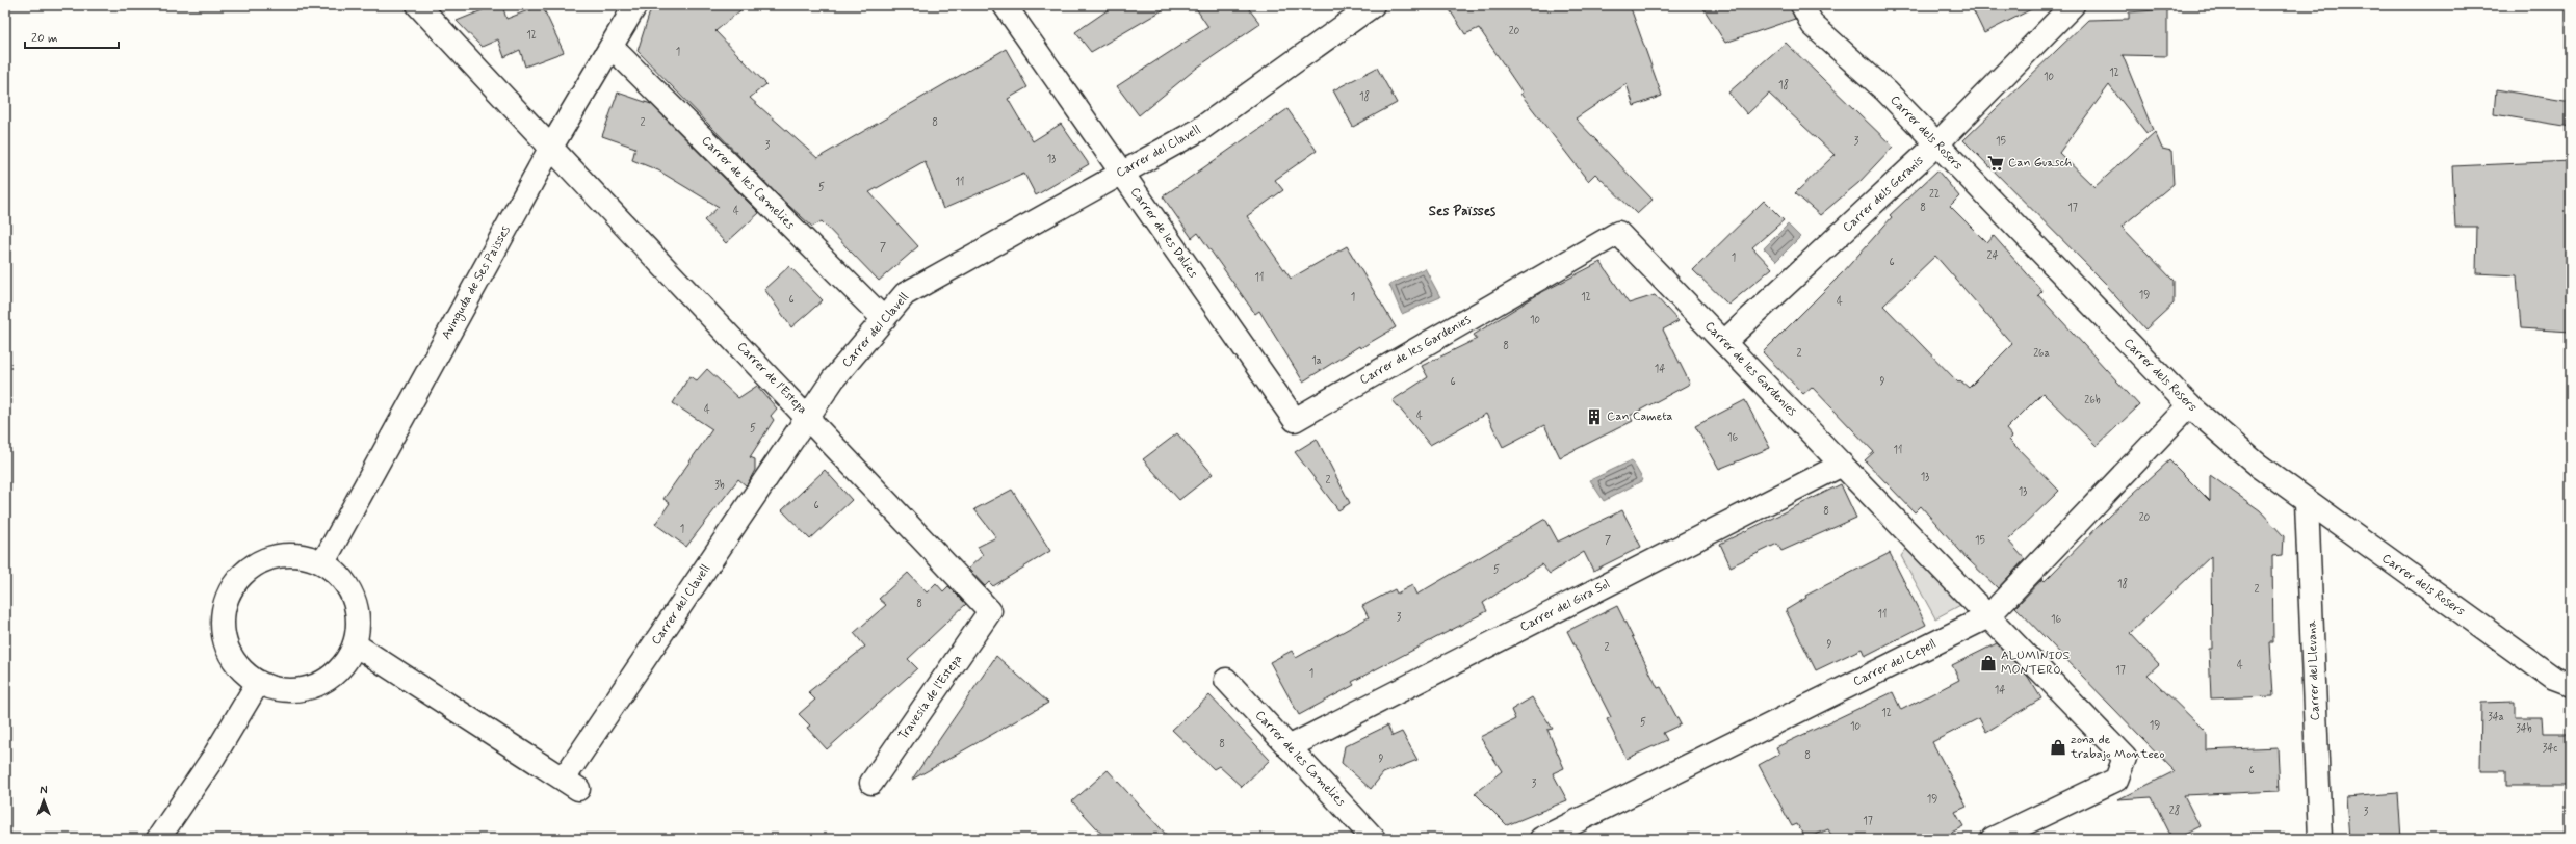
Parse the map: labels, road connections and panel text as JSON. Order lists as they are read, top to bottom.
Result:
{
  "streets": {
    "street": [
      "Carrer dels Rosers",
      "Carrer del Clavell",
      "Carrer de les Camelies",
      "Carrer dels Geranis",
      "Carrer de les Dalies",
      "Avinguda de Ses Païsses",
      "Carrer de les Gardenies",
      "Carrer de l'Estepa",
      "Carrer del Gira Sol",
      "Carrer del Cepell",
      "Carrer del Llevana",
      "Travesia de l'Estepa"
    ]
  },
  "crossings": [
    ["Carrer dels Rosers", "Carrer dels Geranis"],
    ["Carrer dels Rosers", "Carrer del Cepell"],
    ["Carrer dels Rosers", "Carrer del Llevana"],
    ["Carrer del Clavell", "Carrer de les Camelies"],
    ["Carrer del Clavell", "Carrer de les Dalies"],
    ["Carrer del Clavell", "Avinguda de Ses Païsses"],
    ["Carrer del Clavell", "Carrer de l'Estepa"],
    ["Carrer de les Camelies", "Avinguda de Ses Païsses"],
    ["Carrer de les Camelies", "Carrer del Gira Sol"],
    ["Carrer dels Geranis", "Carrer de les Gardenies"],
    ["Carrer de les Dalies", "Carrer de les Gardenies"],
    ["Avinguda de Ses Païsses", "Carrer de l'Estepa"],
    ["Carrer de les Gardenies", "Carrer del Gira Sol"],
    ["Carrer de les Gardenies", "Carrer del Cepell"],
    ["Carrer de l'Estepa", "Travesia de l'Estepa"]
  ],
  "districts": ["Ses Païsses"],
  "places": {
    "supermarket": ["Can Guasch"],
    "building": ["Can Cameta"],
    "shop": ["ALUMINIOS MONTERO", "zona de trabajo Monteeo"]
  },
  "house_numbers": [
    "20",
    "12",
    "1",
    "12",
    "10",
    "18",
    "18",
    "2",
    "8",
    "3",
    "15",
    "3",
    "13",
    "11",
    "5",
    "22",
    "8",
    "17",
    "4",
    "7",
    "24",
    "1",
    "6",
    "11",
    "19",
    "1",
    "12",
    "6",
    "4",
    "10",
    "8",
    "2",
    "26a",
    "1a",
    "14",
    "6",
    "9",
    "26b",
    "4",
    "4",
    "5",
    "16",
    "11",
    "13",
    "2",
    "3b",
    "13",
    "6",
    "8",
    "20",
    "1",
    "7",
    "15",
    "5",
    "18",
    "2",
    "8",
    "11",
    "3",
    "16",
    "9",
    "2",
    "4",
    "17",
    "1",
    "14",
    "12",
    "34a",
    "5",
    "19",
    "10",
    "34b",
    "8",
    "34c",
    "8",
    "9",
    "6",
    "3",
    "19",
    "28",
    "3",
    "17"
  ],
  "scale_bar": "20 m",
  "north": "top"
}
